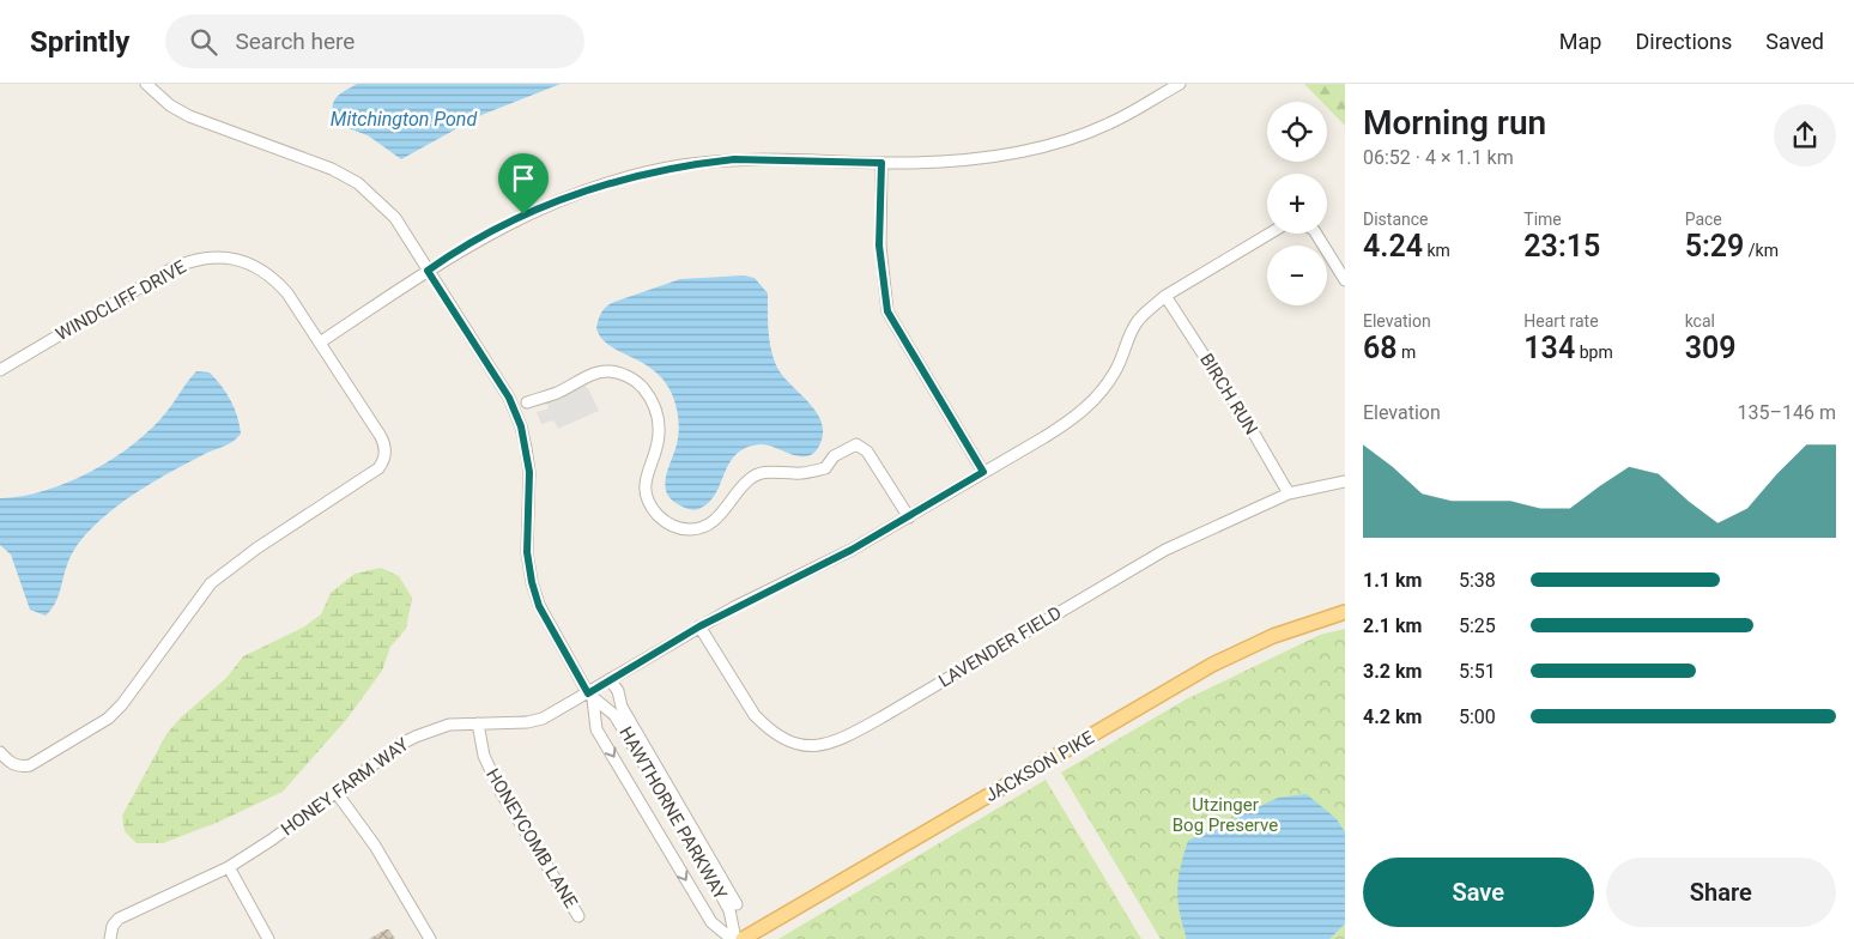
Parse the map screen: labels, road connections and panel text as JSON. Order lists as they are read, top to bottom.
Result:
{
  "streets": {
    "main road": ["JACKSON PIKE"],
    "street": [
      "WINDCLIFF DRIVE",
      "BIRCH RUN",
      "LAVENDER FIELD",
      "HONEY FARM WAY",
      "HAWTHORNE PARKWAY",
      "HONEYCOMB LANE"
    ]
  },
  "crossings": [
    ["BIRCH RUN", "LAVENDER FIELD"],
    ["BIRCH RUN", "HONEY FARM WAY"],
    ["LAVENDER FIELD", "HONEY FARM WAY"],
    ["HONEY FARM WAY", "HAWTHORNE PARKWAY"],
    ["HONEY FARM WAY", "HONEYCOMB LANE"]
  ],
  "water": ["Mitchington Pond"],
  "parks": ["Utzinger Bog Preserve"],
  "page": {
    "header": "Sprintly",
    "search": "Search here",
    "nav": ["Map", "Directions", "Saved"],
    "heading": ["Morning run", "06:52 · 4 × 1.1 km"],
    "map_buttons": ["+", "−"],
    "stats": [
      ["Distance", "4.24 km"],
      ["Time", "23:15"],
      ["Pace", "5:29 /km"],
      ["Elevation", "68 m"],
      ["Heart rate", "134 bpm"],
      ["kcal", "309"]
    ],
    "chart": ["Elevation", "135–146 m"],
    "list": [
      {
        "name": "1.1 km",
        "note": "5:38"
      },
      {
        "name": "2.1 km",
        "note": "5:25"
      },
      {
        "name": "3.2 km",
        "note": "5:51"
      },
      {
        "name": "4.2 km",
        "note": "5:00"
      }
    ],
    "buttons": ["Save", "Share"]
  }
}
